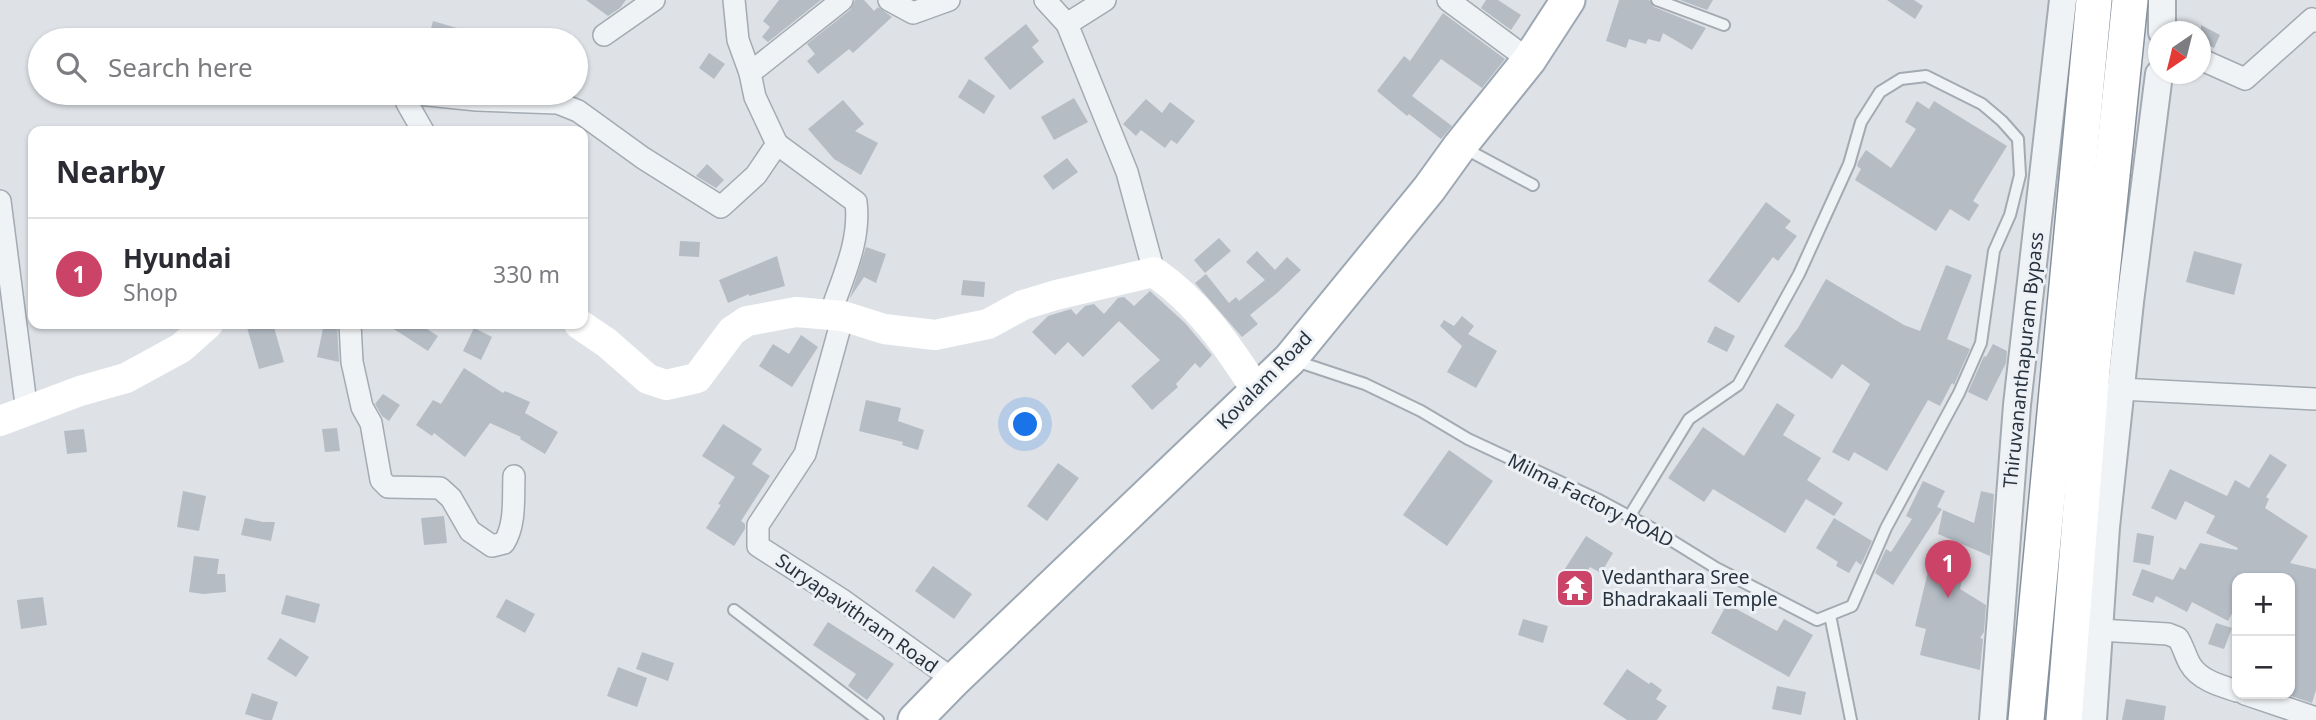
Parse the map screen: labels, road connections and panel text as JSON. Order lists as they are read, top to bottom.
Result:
{
  "streets": {
    "highway": ["Thiruvananthapuram Bypass"],
    "main road": ["Kovalam Road"],
    "street": ["Suryapavithram Road"],
    "lane": ["Milma Factory ROAD"]
  },
  "crossings": [
    ["Kovalam Road", "Milma Factory ROAD"],
    ["Kovalam Road", "Suryapavithram Road"]
  ],
  "places": {
    "temple": ["Vedanthara Sree Bhadrakaali Temple"]
  },
  "north": "bottom left",
  "page": {
    "search": "Search here",
    "heading": "Nearby",
    "list": [
      {
        "mark": "1",
        "name": "Hyundai",
        "note": "Shop",
        "value": "330 m"
      }
    ],
    "pins": "1",
    "map_buttons": ["+", "−"]
  }
}
